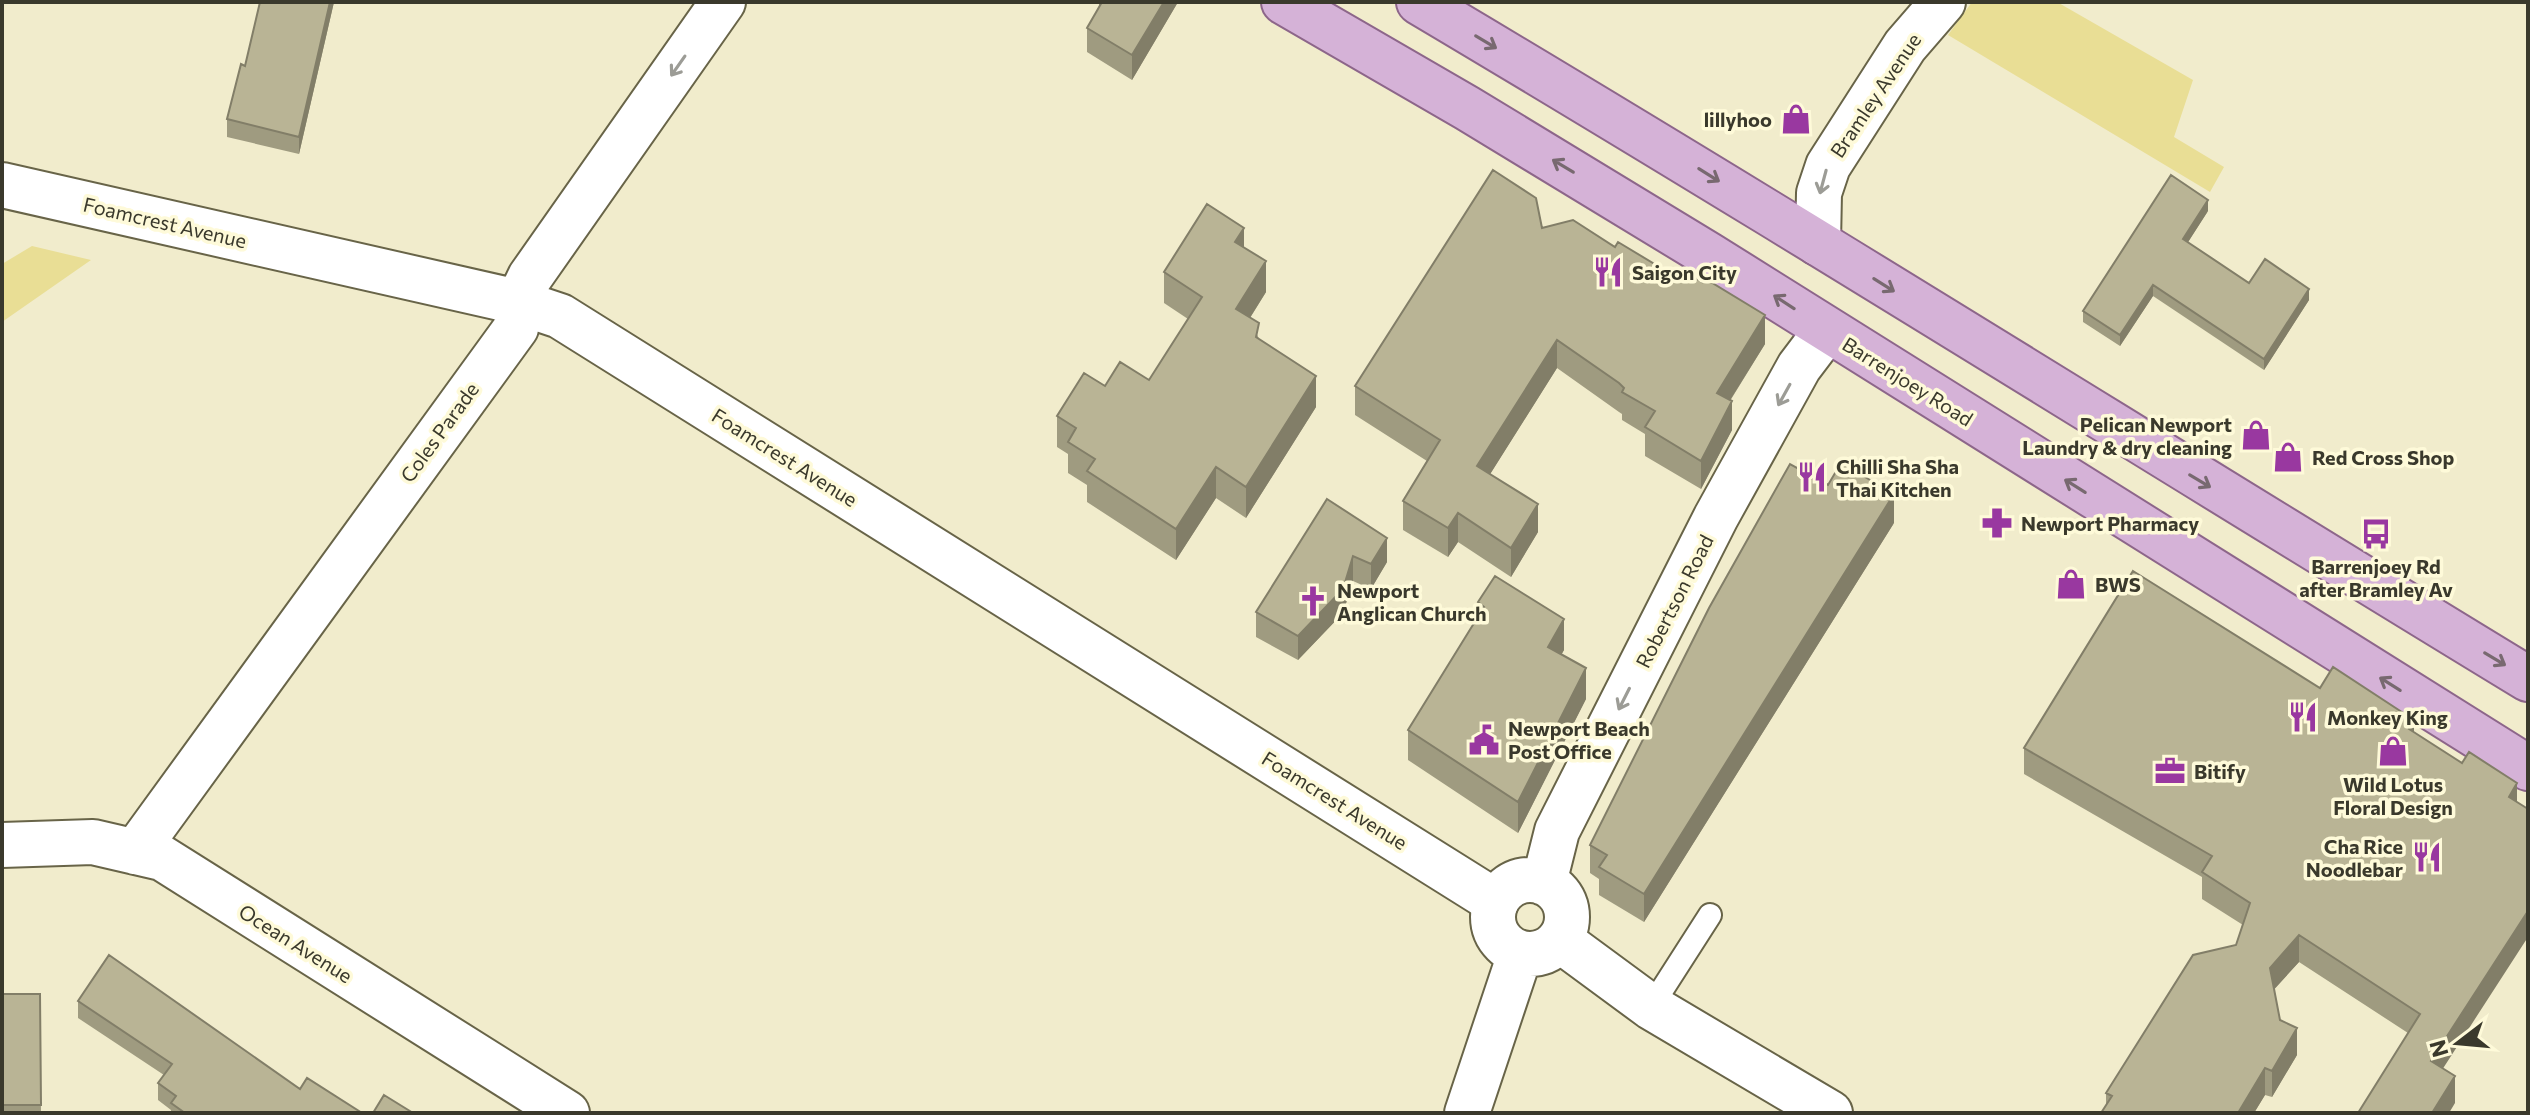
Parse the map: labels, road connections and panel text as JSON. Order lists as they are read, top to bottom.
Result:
{
  "streets": {
    "main road": ["Barrenjoey Road"],
    "street": [
      "Bramley Avenue",
      "Foamcrest Avenue",
      "Coles Parade",
      "Robertson Road",
      "Ocean Avenue"
    ]
  },
  "crossings": [
    ["Foamcrest Avenue", "Coles Parade"],
    ["Foamcrest Avenue", "Robertson Road"],
    ["Barrenjoey Road", "Robertson Road"],
    ["Coles Parade", "Ocean Avenue"]
  ],
  "one_way": ["Bramley Avenue", "Coles Parade", "Robertson Road"],
  "places": {
    "shop": [
      "lillyhoo",
      "Pelican Newport Laundry & dry cleaning",
      "Red Cross Shop",
      "BWS",
      "Wild Lotus Floral Design"
    ],
    "restaurant": [
      "Saigon City",
      "Chilli Sha Sha Thai Kitchen",
      "Monkey King",
      "Cha Rice Noodlebar"
    ],
    "pharmacy": ["Newport Pharmacy"],
    "bus stop": ["Barrenjoey Rd after Bramley Av"],
    "church": ["Newport Anglican Church"],
    "public building": ["Newport Beach Post Office"],
    "office": ["Bitify"]
  },
  "north": "left"
}
